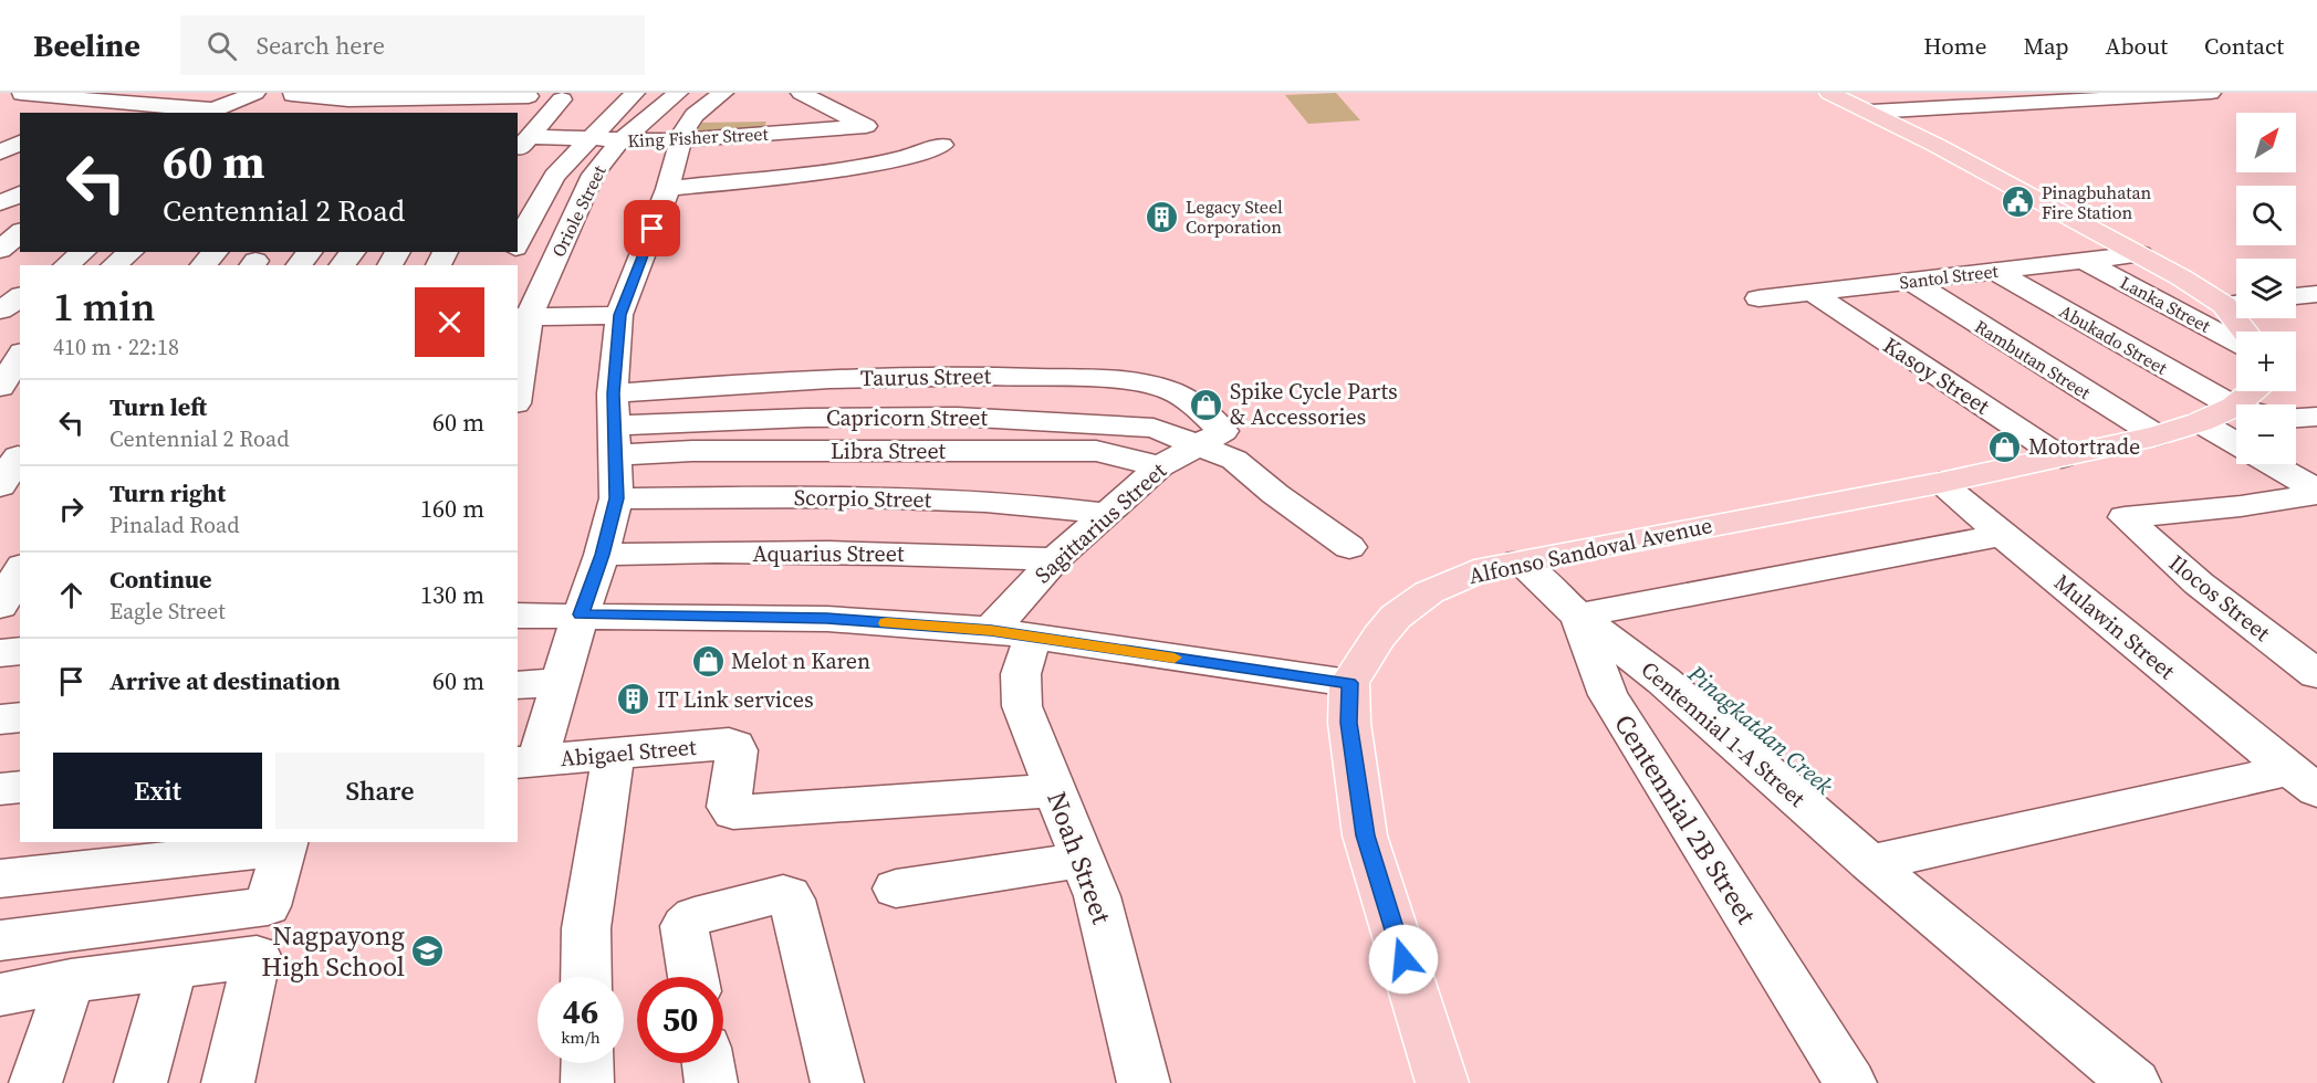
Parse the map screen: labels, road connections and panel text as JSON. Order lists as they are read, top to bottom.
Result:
{
  "streets": {
    "main road": ["Alfonso Sandoval Avenue"],
    "street": [
      "King Fisher Street",
      "Oriole Street",
      "Santol Street",
      "Lanka Street",
      "Abukado Street",
      "Rambutan Street",
      "Kasoy Street",
      "Taurus Street",
      "Capricorn Street",
      "Libra Street",
      "Scorpio Street",
      "Sagittarius Street",
      "Aquarius Street",
      "Ilocos Street",
      "Mulawin Street",
      "Centennial 1-A Street",
      "Abigael Street",
      "Centennial 2B Street",
      "Noah Street"
    ]
  },
  "crossings": [
    ["King Fisher Street", "Oriole Street"],
    ["Santol Street", "Lanka Street"],
    ["Santol Street", "Abukado Street"],
    ["Santol Street", "Rambutan Street"],
    ["Santol Street", "Kasoy Street"],
    ["Abukado Street", "Alfonso Sandoval Avenue"],
    ["Rambutan Street", "Alfonso Sandoval Avenue"],
    ["Kasoy Street", "Alfonso Sandoval Avenue"],
    ["Taurus Street", "Capricorn Street"],
    ["Taurus Street", "Sagittarius Street"],
    ["Capricorn Street", "Libra Street"],
    ["Capricorn Street", "Sagittarius Street"],
    ["Libra Street", "Sagittarius Street"],
    ["Scorpio Street", "Sagittarius Street"],
    ["Sagittarius Street", "Aquarius Street"],
    ["Alfonso Sandoval Avenue", "Mulawin Street"],
    ["Alfonso Sandoval Avenue", "Centennial 2B Street"],
    ["Centennial 1-A Street", "Centennial 2B Street"],
    ["Abigael Street", "Noah Street"]
  ],
  "water": ["Pinagkatdan Creek"],
  "places": {
    "public building": ["Pinagbuhatan Fire Station"],
    "building": ["Legacy Steel Corporation", "IT Link services"],
    "shop": ["Spike Cycle Parts & Accessories", "Motortrade", "Melot n Karen"],
    "school or university": ["Nagpayong High School"]
  },
  "north": "top right",
  "page": {
    "header": "Beeline",
    "search": "Search here",
    "nav": [
      "Home",
      "Map",
      "About",
      "Contact"
    ],
    "map_buttons": ["+", "−"],
    "turn": ["60 m", "Centennial 2 Road"],
    "heading": ["1 min", "410 m · 22:18"],
    "list": [
      {
        "name": "Turn left",
        "note": "Centennial 2 Road",
        "value": "60 m"
      },
      {
        "name": "Turn right",
        "note": "Pinalad Road",
        "value": "160 m"
      },
      {
        "name": "Continue",
        "note": "Eagle Street",
        "value": "130 m"
      },
      {
        "name": "Arrive at destination",
        "value": "60 m"
      }
    ],
    "buttons": ["Exit", "Share"],
    "speed": "46 km/h",
    "limit": "50"
  }
}
